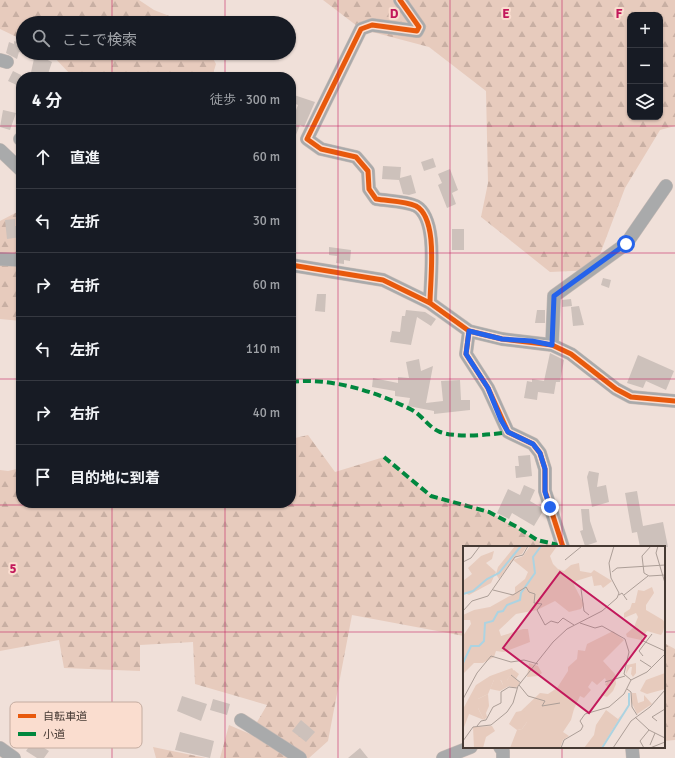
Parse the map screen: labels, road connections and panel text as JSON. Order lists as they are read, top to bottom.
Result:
{
  "legend": ["自転車道", "小道"],
  "page": {
    "map_buttons": ["+", "−"],
    "search": "ここで検索",
    "heading": ["4 分", "徒歩 · 300 m"],
    "list": [
      ["直進", "60 m"],
      ["左折", "30 m"],
      ["右折", "60 m"],
      ["左折", "110 m"],
      ["右折", "40 m"],
      "目的地に到着"
    ]
  },
  "grid": {
    "columns": ["D", "E", "F"],
    "rows": ["5"]
  }
}
